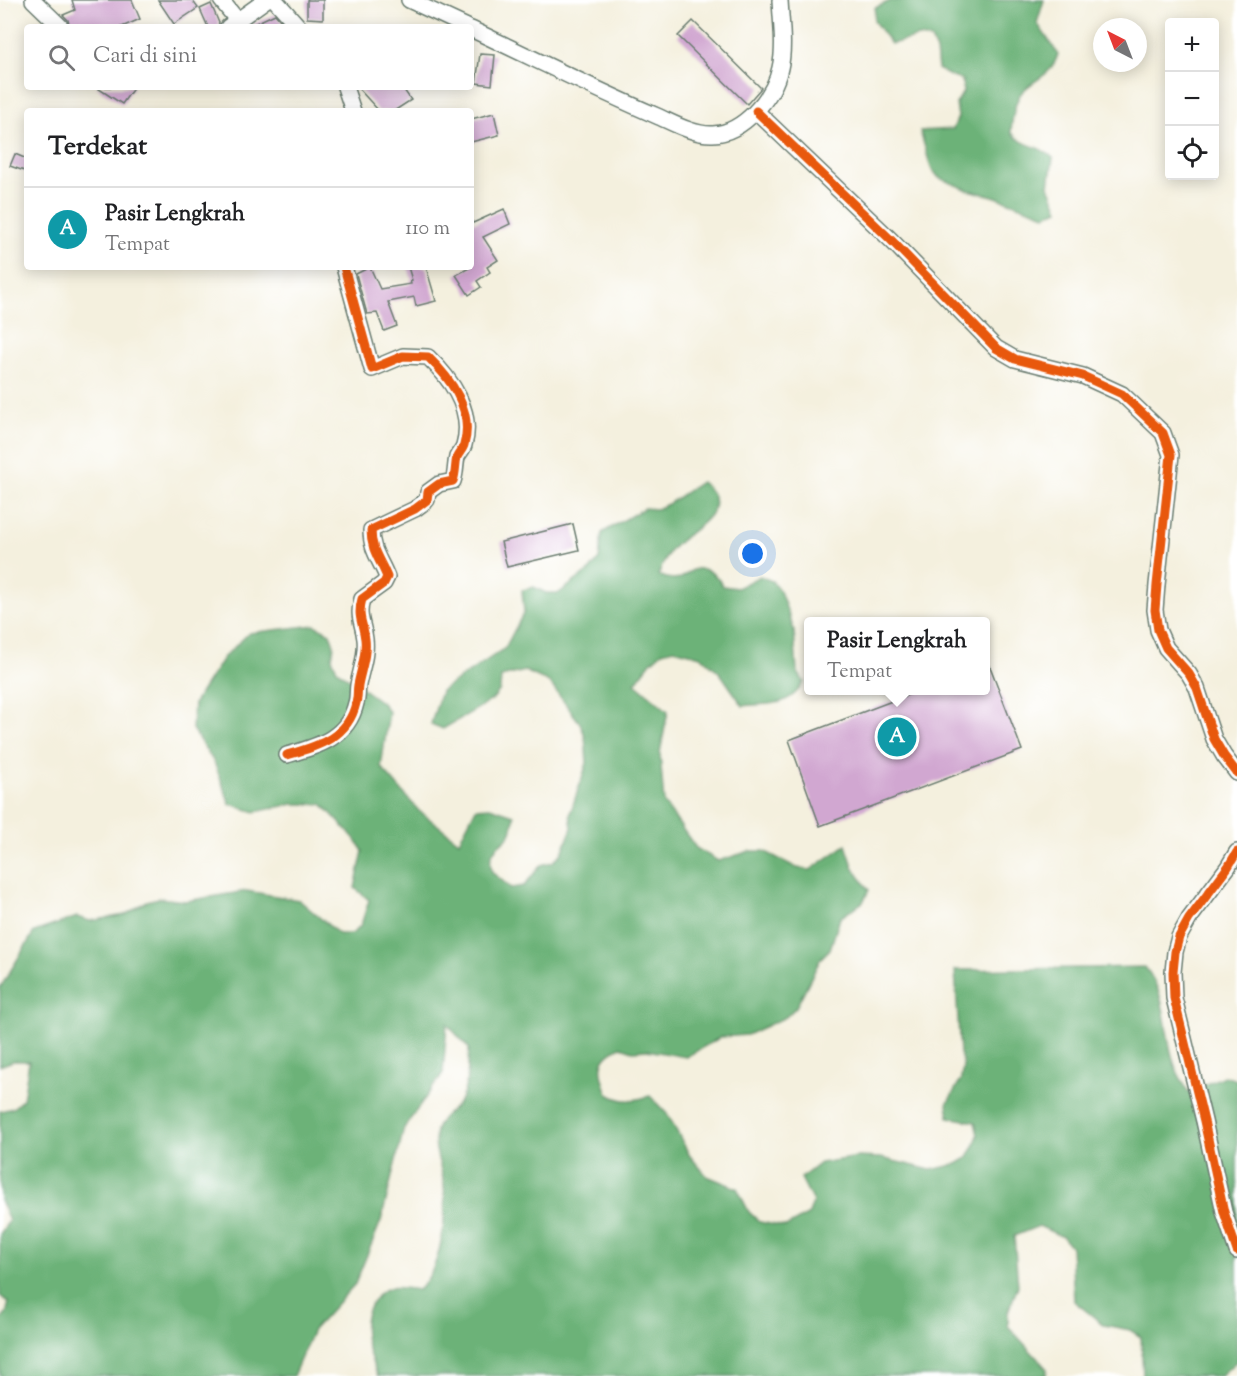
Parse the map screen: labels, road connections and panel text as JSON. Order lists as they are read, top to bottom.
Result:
{
  "north": "top left",
  "page": {
    "map_buttons": ["+", "−"],
    "search": "Cari di sini",
    "heading": "Terdekat",
    "list": [
      {
        "mark": "A",
        "name": "Pasir Lengkrah",
        "note": "Tempat",
        "value": "110 m"
      }
    ],
    "popup": ["Pasir Lengkrah", "Tempat"],
    "pins": "A"
  }
}
